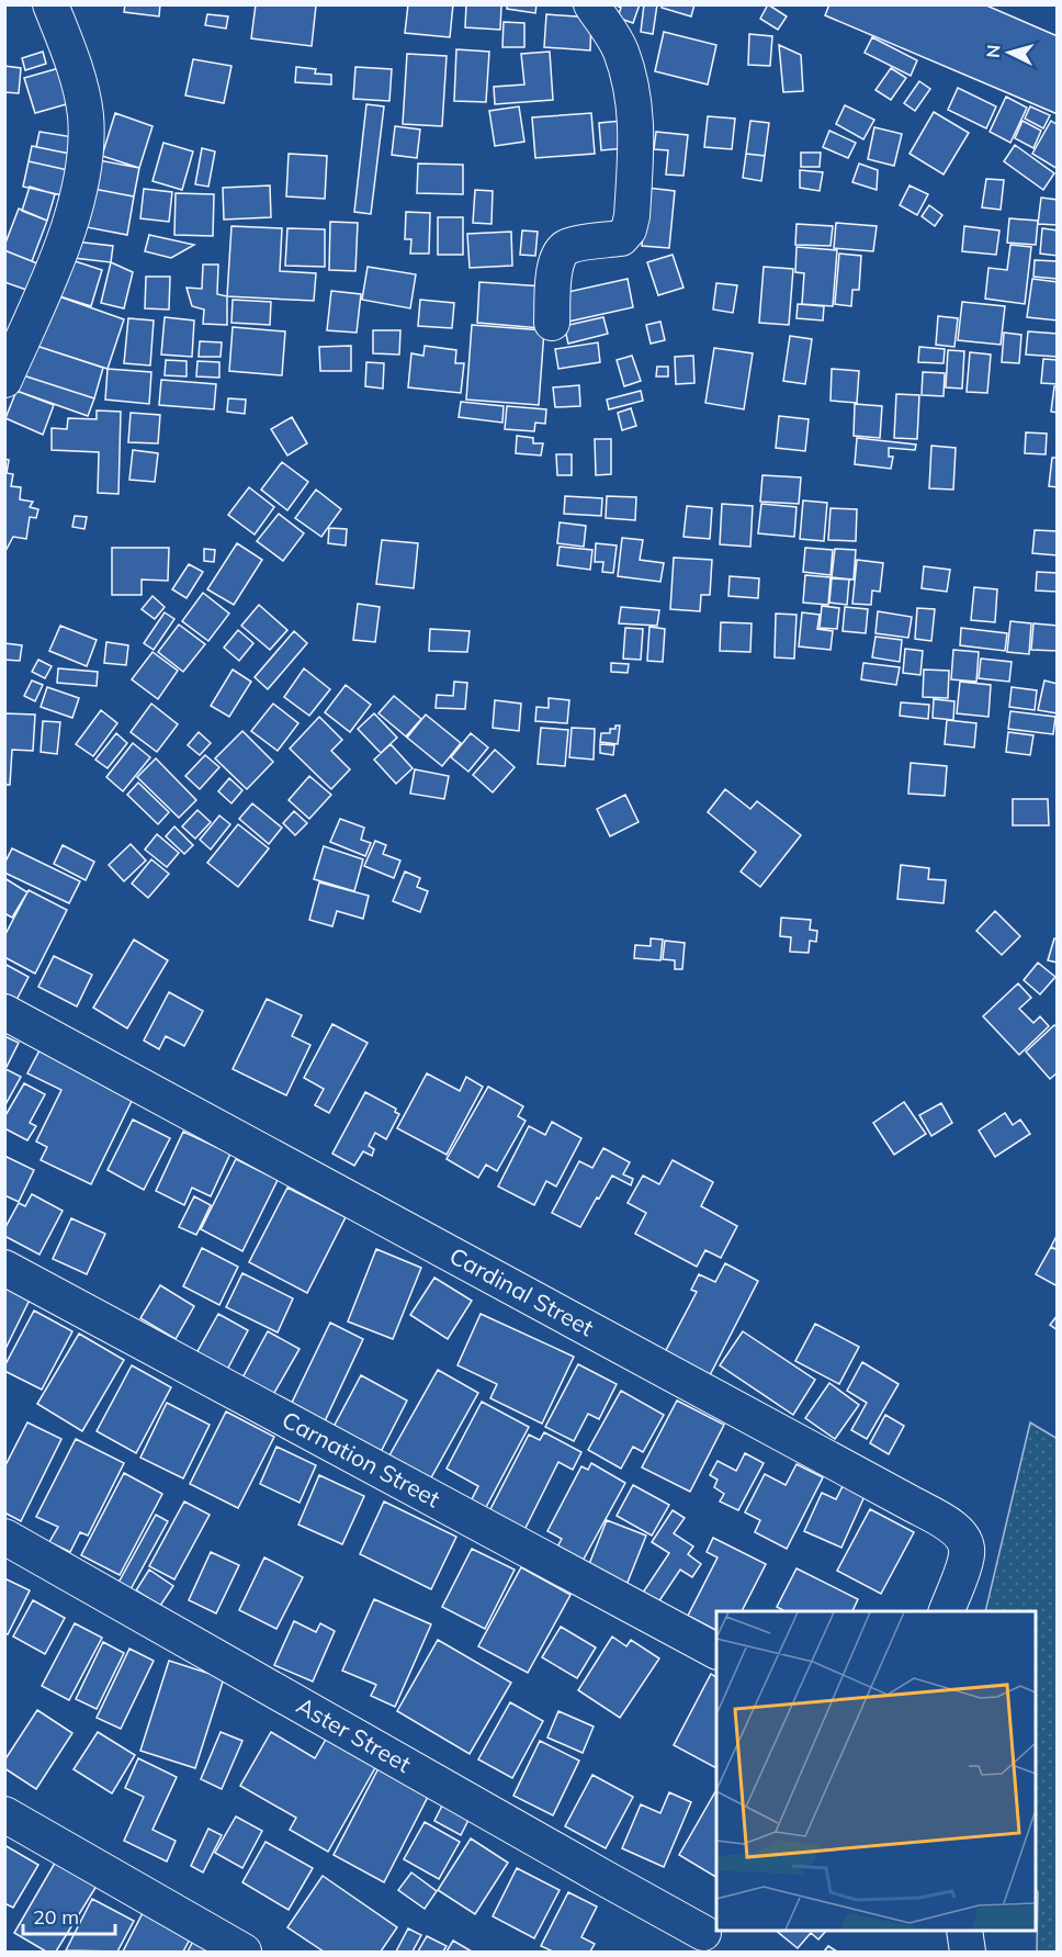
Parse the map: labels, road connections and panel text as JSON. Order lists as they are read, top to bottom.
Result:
{
  "streets": {
    "street": ["Cardinal Street", "Carnation Street", "Aster Street"]
  },
  "scale_bar": "20 m",
  "north": "left"
}
